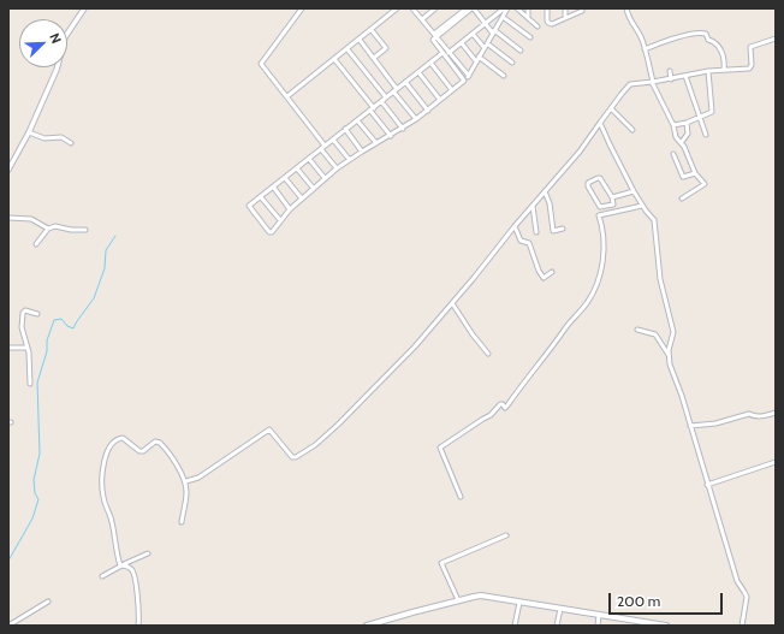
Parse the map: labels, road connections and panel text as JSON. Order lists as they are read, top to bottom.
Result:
{
  "scale_bar": "200 m",
  "north": "top right"
}
